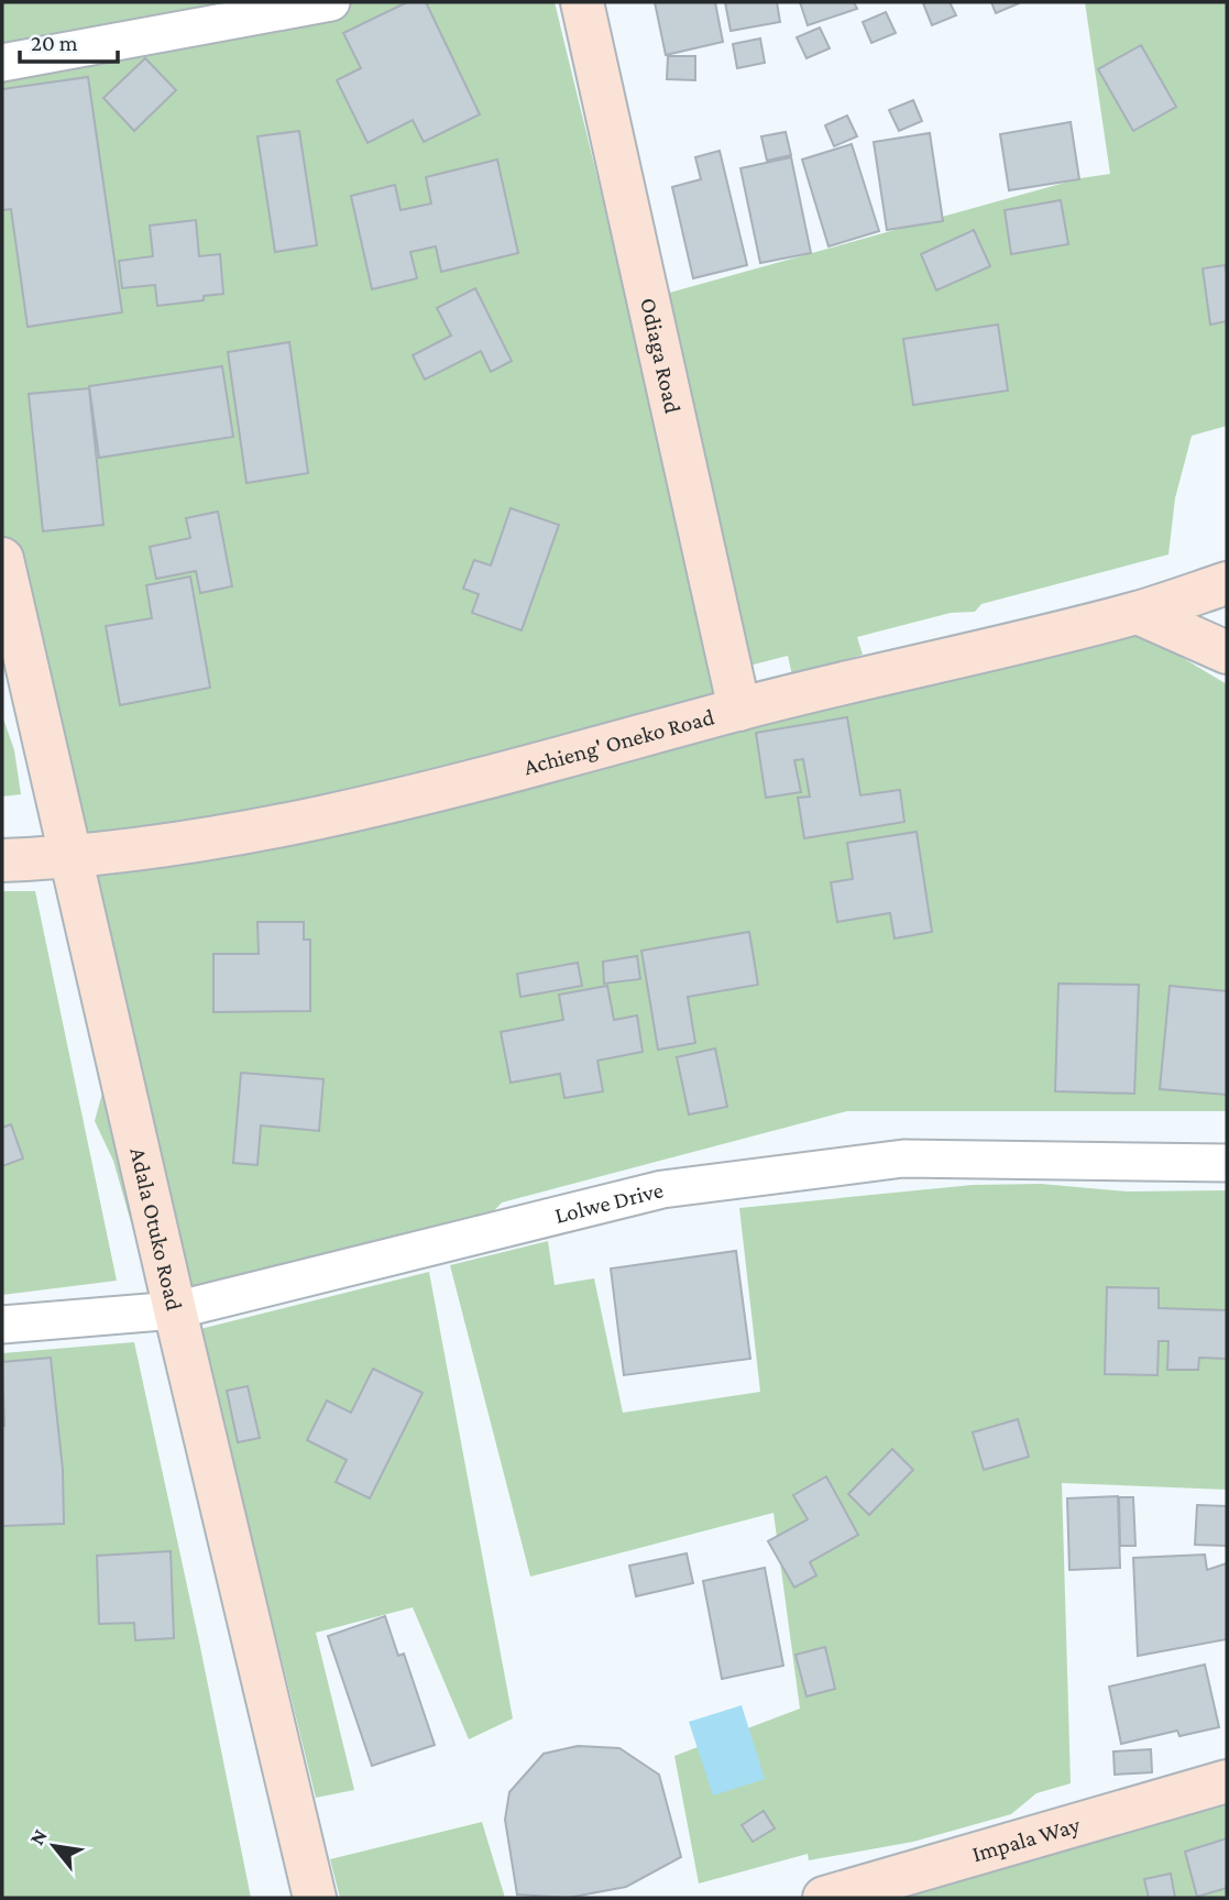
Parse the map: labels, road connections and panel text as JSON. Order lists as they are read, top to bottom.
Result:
{
  "streets": {
    "main road": [
      "Odiaga Road",
      "Achieng' Oneko Road",
      "Adala Otuko Road",
      "Impala Way"
    ],
    "street": ["Lolwe Drive"]
  },
  "crossings": [
    ["Odiaga Road", "Achieng' Oneko Road"],
    ["Achieng' Oneko Road", "Adala Otuko Road"],
    ["Lolwe Drive", "Adala Otuko Road"]
  ],
  "scale_bar": "20 m",
  "north": "top left"
}
